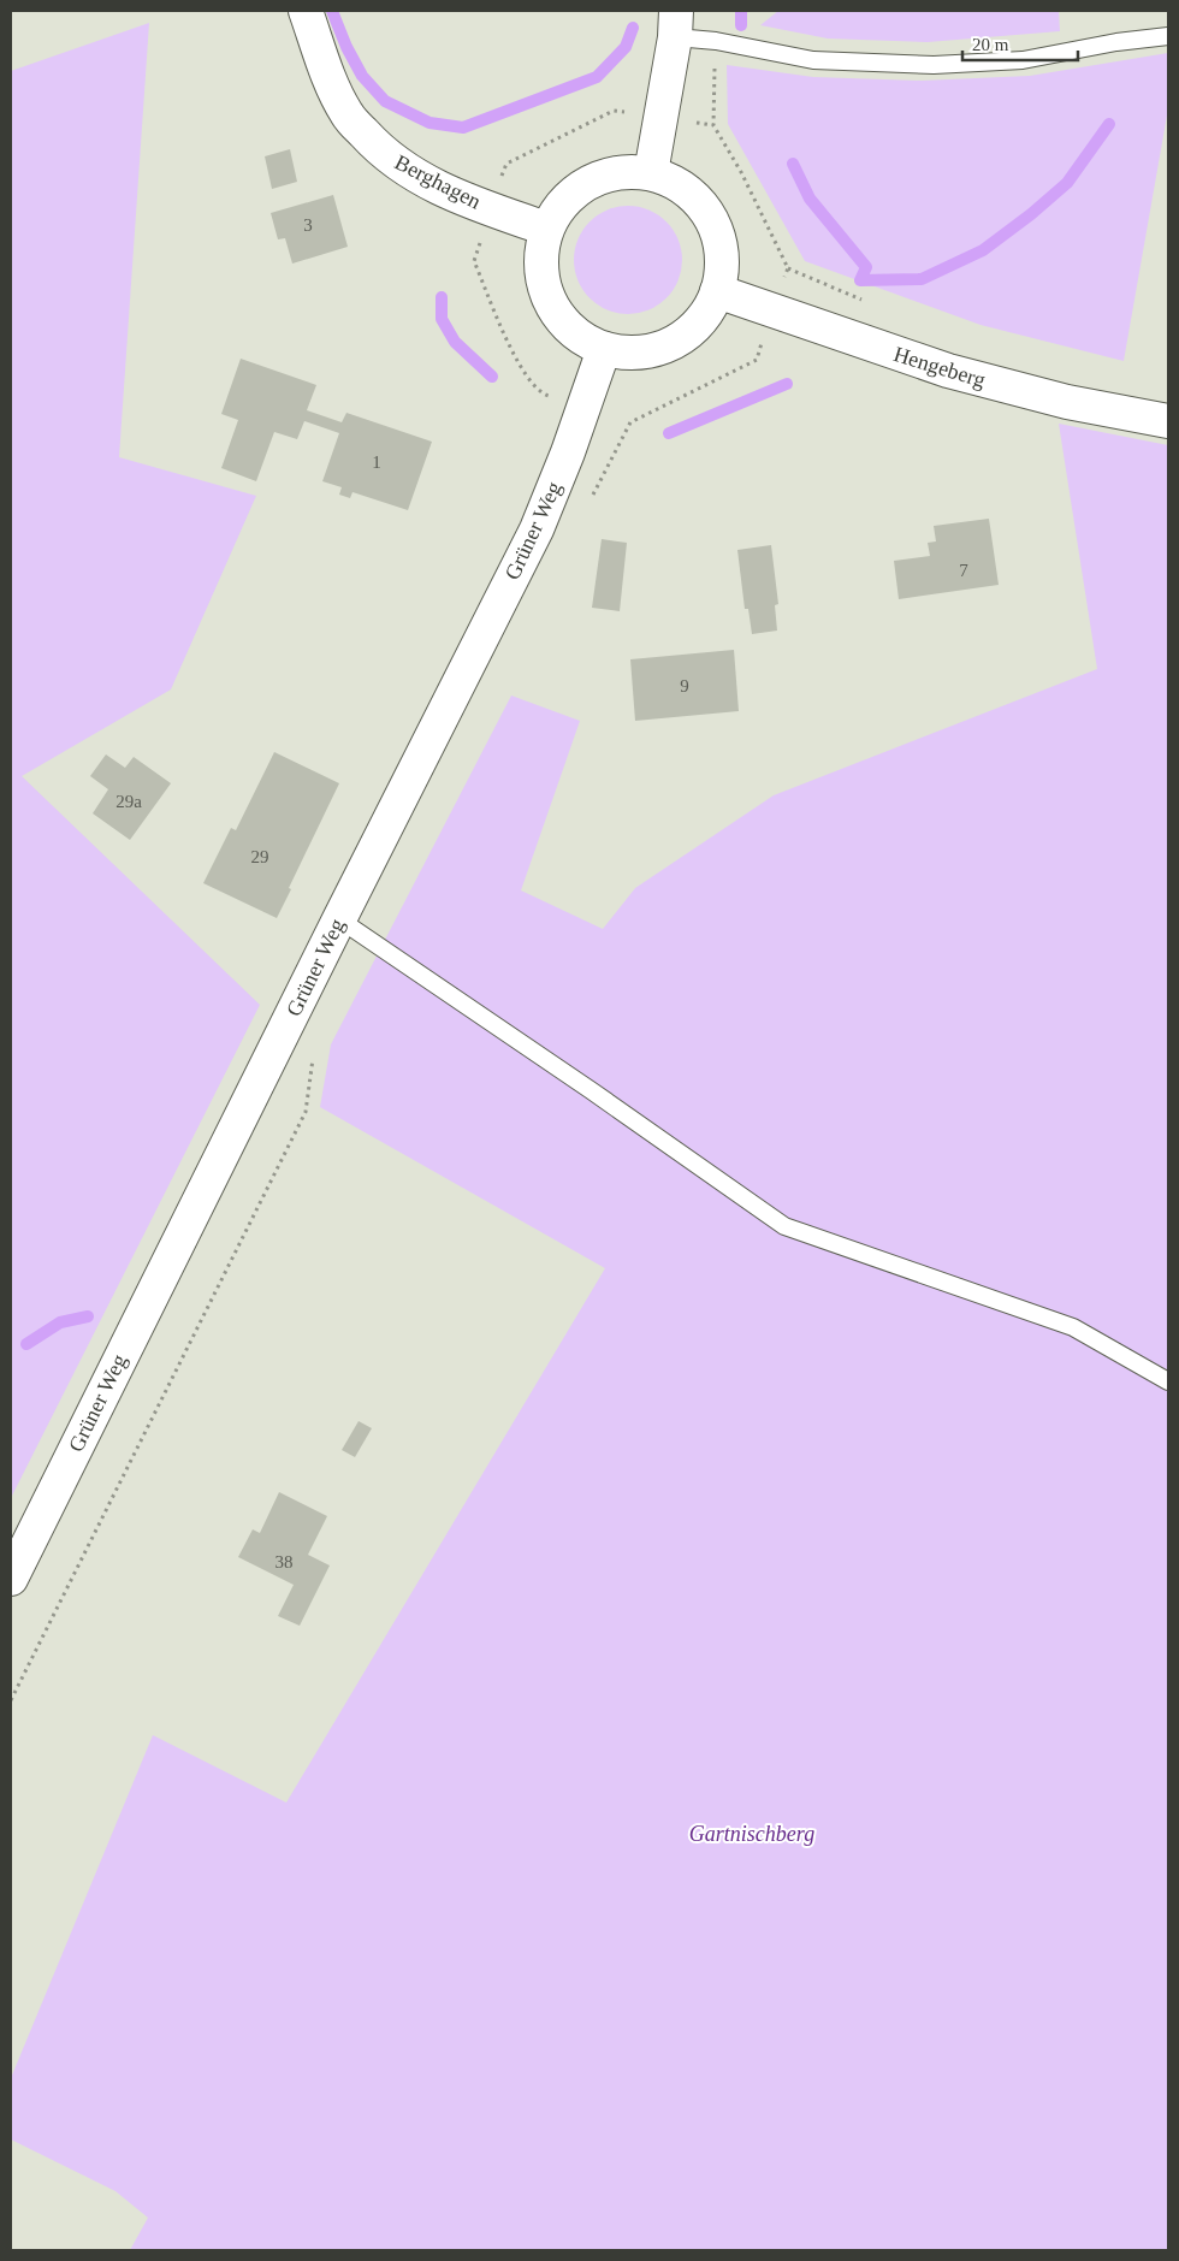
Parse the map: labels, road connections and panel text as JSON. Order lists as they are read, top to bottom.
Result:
{
  "streets": {
    "street": ["Berghagen", "Hengeberg", "Grüner Weg"]
  },
  "crossings": [
    ["Berghagen", "Hengeberg"],
    ["Berghagen", "Grüner Weg"],
    ["Hengeberg", "Grüner Weg"]
  ],
  "parks": ["Gartnischberg"],
  "house_numbers": [
    "3",
    "1",
    "7",
    "9",
    "29a",
    "29",
    "38"
  ],
  "scale_bar": "20 m"
}
